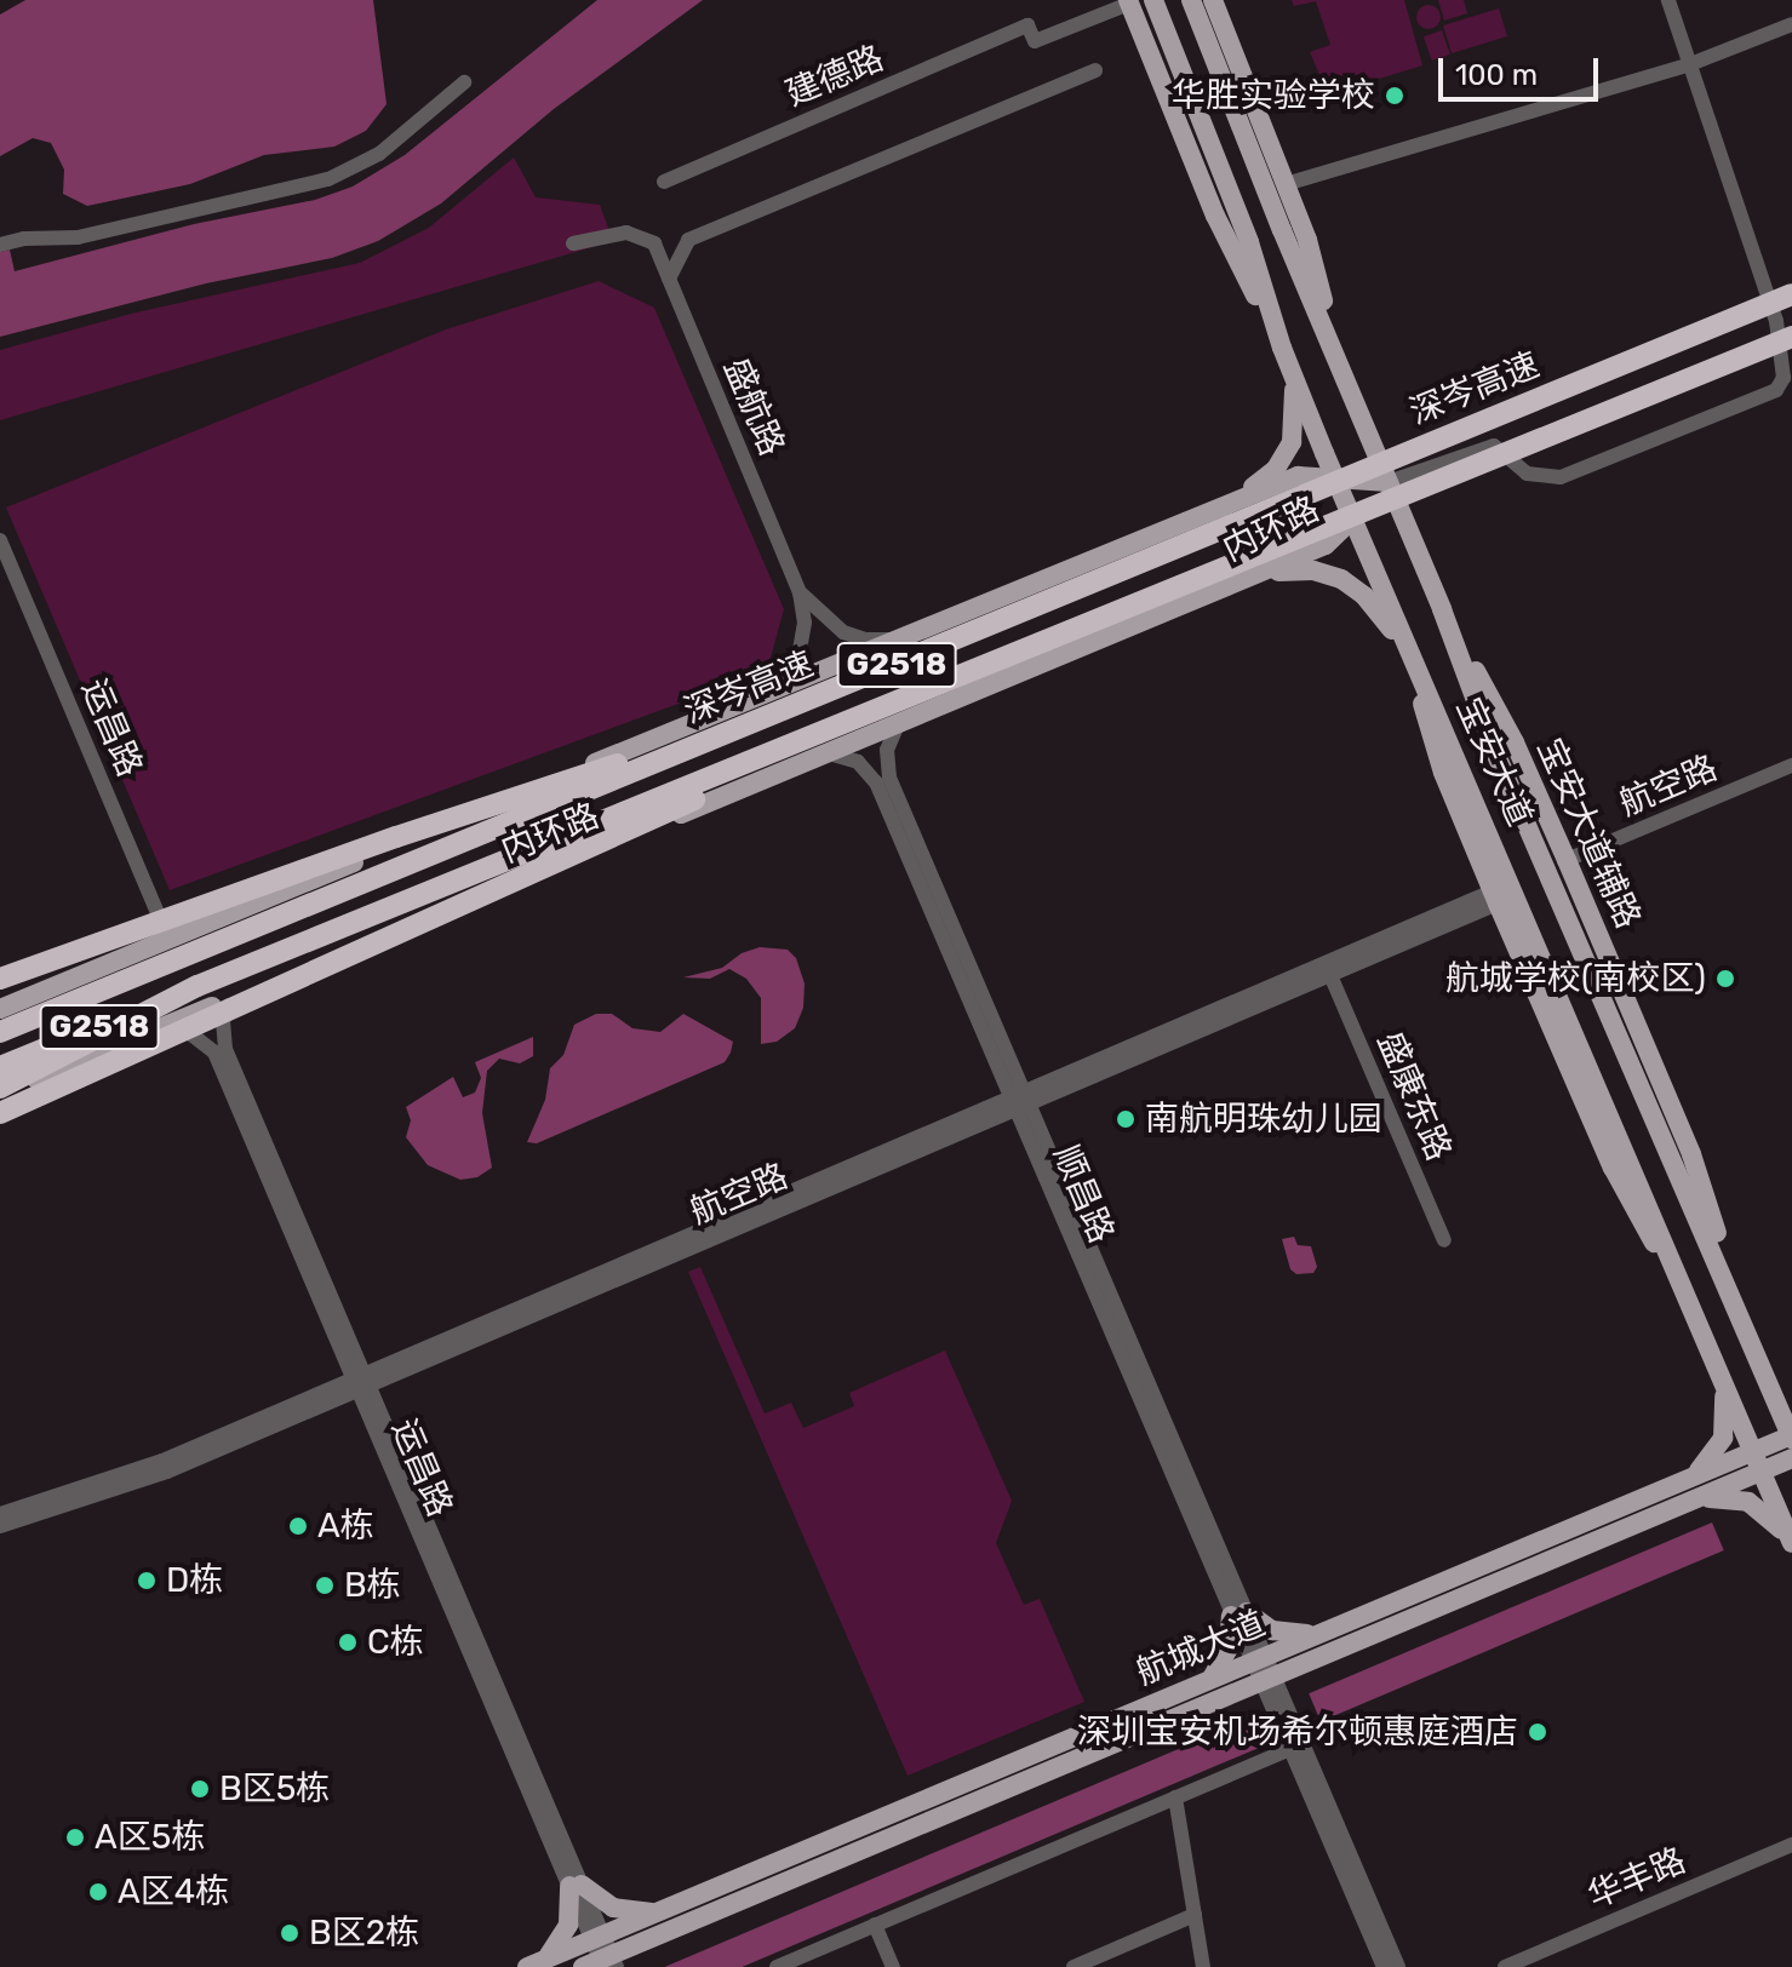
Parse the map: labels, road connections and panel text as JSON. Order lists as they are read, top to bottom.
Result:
{
  "streets": {
    "highway": ["深岑高速", "G2518"],
    "main road": [
      "内环路",
      "宝安大道",
      "宝安大道辅路",
      "航城大道"
    ],
    "street": [
      "建德路",
      "盛航路",
      "运昌路",
      "航空路",
      "盛康东路",
      "顺昌路",
      "华丰路"
    ]
  },
  "crossings": [
    ["内环路", "运昌路"],
    ["内环路", "宝安大道"],
    ["内环路", "顺昌路"],
    ["运昌路", "航空路"],
    ["运昌路", "航城大道"],
    ["宝安大道", "宝安大道辅路"],
    ["宝安大道", "航城大道"],
    ["航空路", "宝安大道辅路"],
    ["航空路", "盛康东路"],
    ["航空路", "顺昌路"],
    ["顺昌路", "航城大道"]
  ],
  "places": [
    "华胜实验学校",
    "航城学校(南校区)",
    "南航明珠幼儿园",
    "A栋",
    "D栋",
    "B栋",
    "C栋",
    "深圳宝安机场希尔顿惠庭酒店",
    "B区5栋",
    "A区5栋",
    "A区4栋",
    "B区2栋"
  ],
  "scale_bar": "100 m"
}
